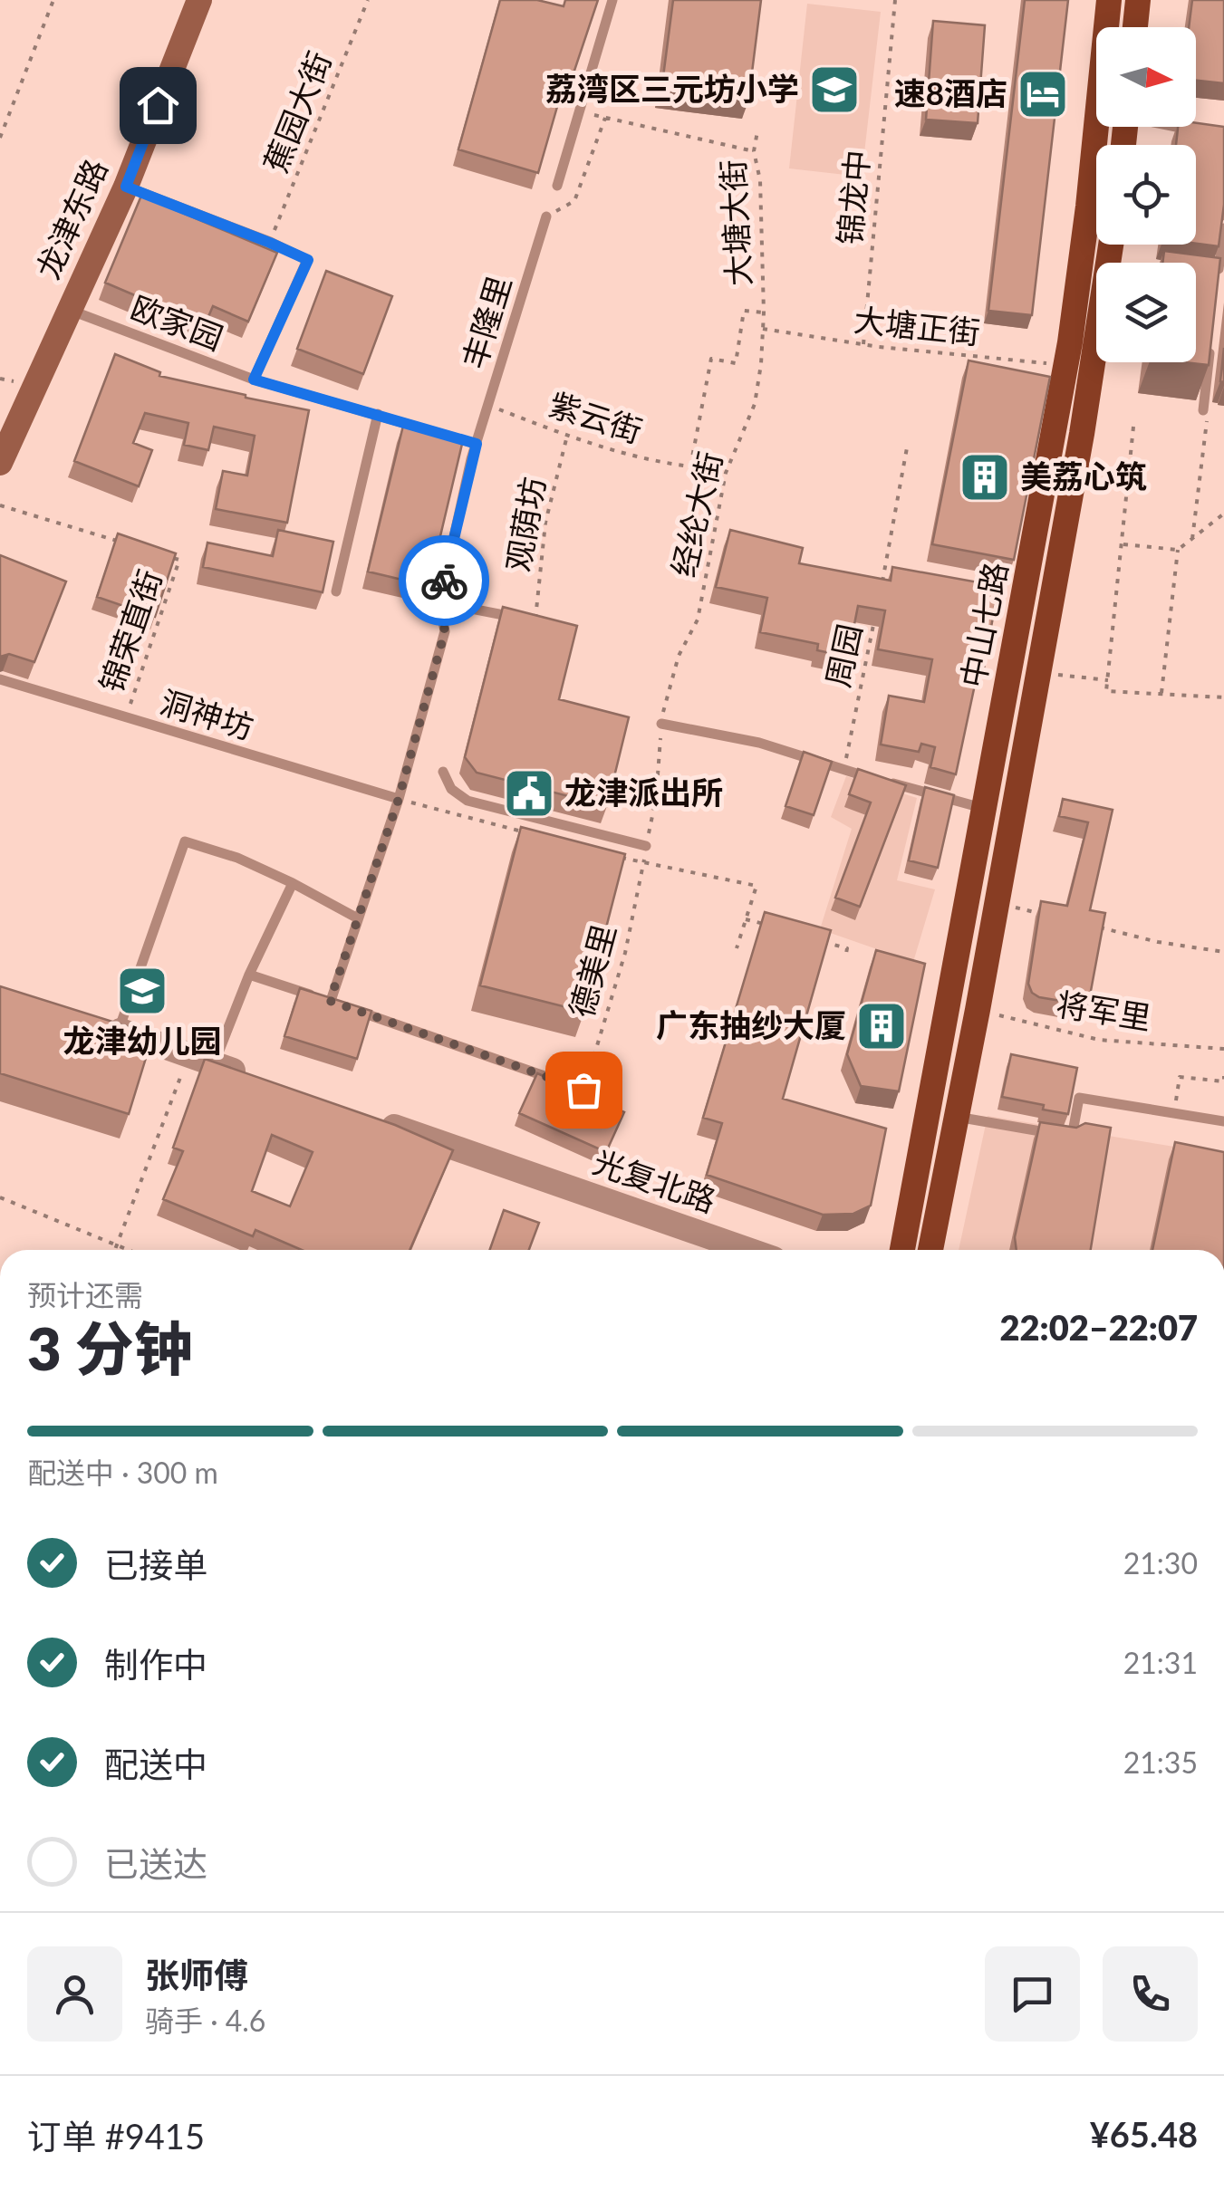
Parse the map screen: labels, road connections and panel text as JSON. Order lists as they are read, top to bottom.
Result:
{
  "streets": {
    "main road": ["龙津东路", "中山七路"],
    "street": ["光复北路"],
    "lane": ["丰隆里", "欧家园", "洞神坊"],
    "path": [
      "蕉园大街",
      "锦龙中",
      "大塘大街",
      "大塘正街",
      "紫云街",
      "经纶大街",
      "观荫坊",
      "锦荣直街",
      "周园",
      "德美里",
      "将军里"
    ]
  },
  "crossings": [
    ["锦龙中", "大塘正街"],
    ["龙津东路", "欧家园"],
    ["大塘大街", "紫云街"],
    ["大塘大街", "经纶大街"],
    ["丰隆里", "欧家园"],
    ["丰隆里", "紫云街"],
    ["丰隆里", "洞神坊"],
    ["大塘正街", "经纶大街"],
    ["大塘正街", "中山七路"],
    ["紫云街", "经纶大街"],
    ["紫云街", "观荫坊"],
    ["经纶大街", "德美里"],
    ["中山七路", "将军里"],
    ["锦荣直街", "洞神坊"]
  ],
  "places": {
    "school or university": ["荔湾区三元坊小学", "龙津幼儿园"],
    "hotel": ["速8酒店"],
    "building": ["美荔心筑", "广东抽纱大厦"],
    "public building": ["龙津派出所"]
  },
  "north": "right",
  "page": {
    "heading": ["3 分钟", "预计还需", "22:02–22:07"],
    "panel": [
      "张师傅",
      "骑手 · 4.6",
      "订单 #9415",
      "¥65.48"
    ],
    "bar": "配送中 · 300 m",
    "list": [
      ["已接单", "21:30"],
      ["制作中", "21:31"],
      ["配送中", "21:35"],
      "已送达"
    ]
  }
}
